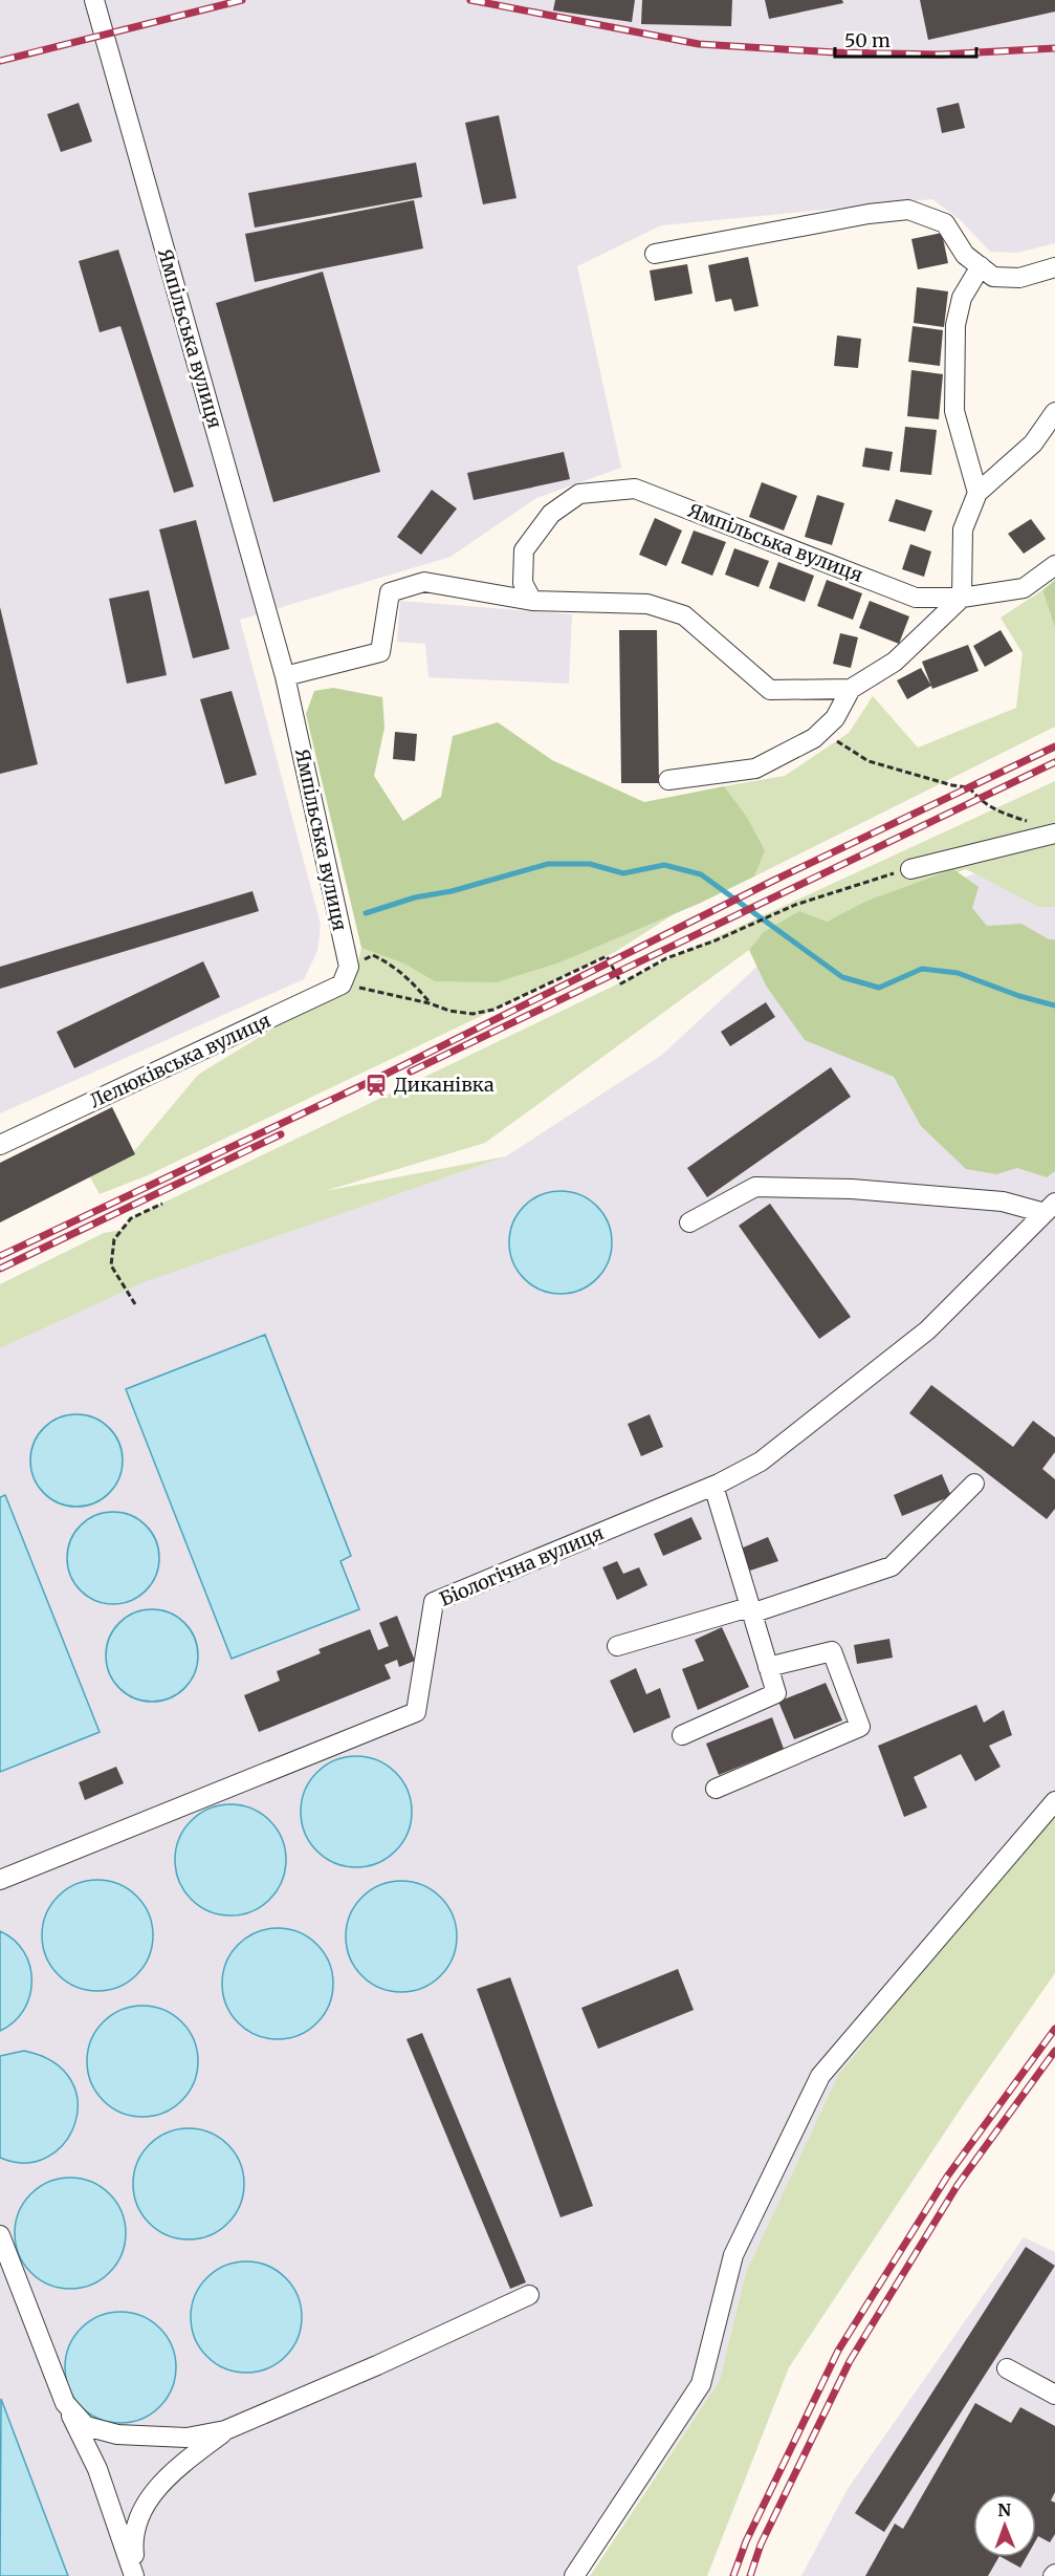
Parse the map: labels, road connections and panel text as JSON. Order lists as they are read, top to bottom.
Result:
{
  "streets": {
    "street": ["Ямпільська вулиця", "Лелюківська вулиця", "Біологічна вулиця"]
  },
  "places": {
    "station": ["Диканівка"]
  },
  "scale_bar": "50 m",
  "north": "top"
}
